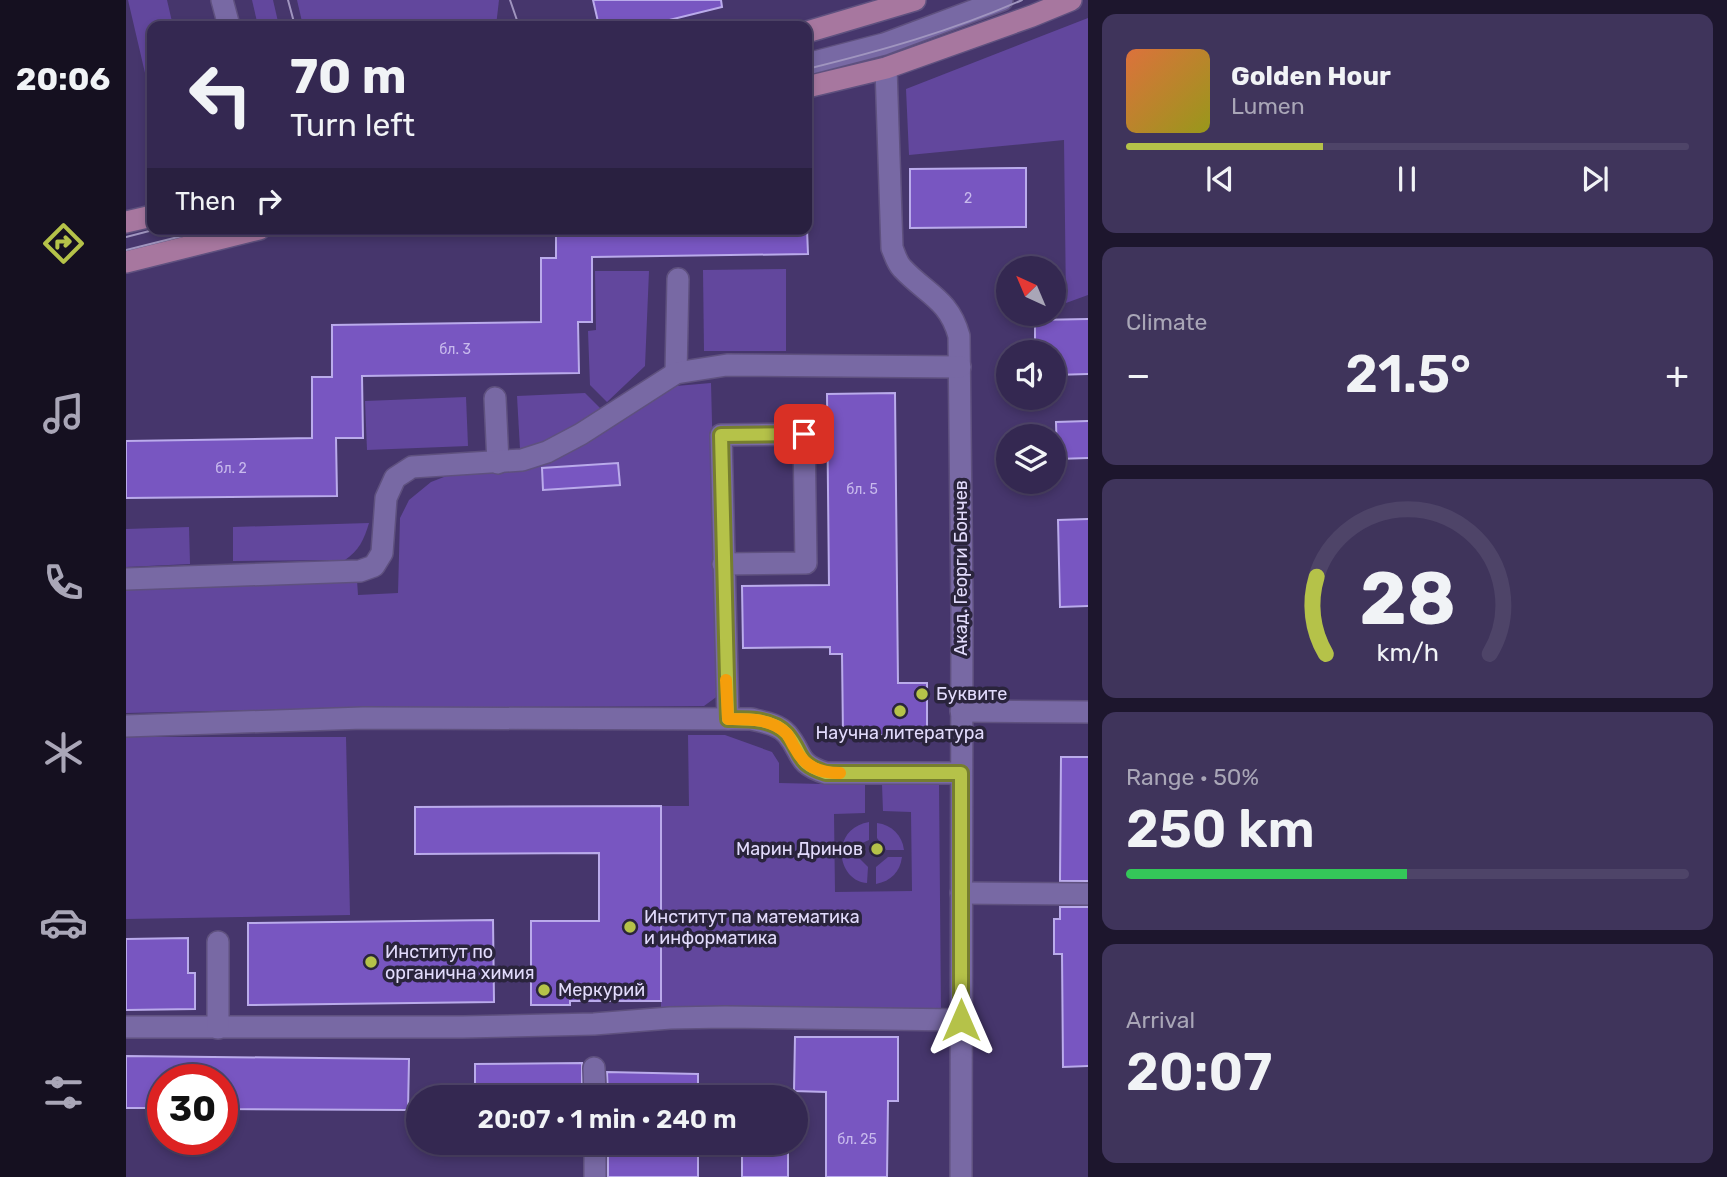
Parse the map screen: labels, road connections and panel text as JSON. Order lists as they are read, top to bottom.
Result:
{
  "streets": {
    "street": ["Акад. Георги Бончев"]
  },
  "places": [
    "Буквите",
    "Научна литература",
    "Марин Дринов",
    "Институт па математика и информатика",
    "Институт по органична химия",
    "Меркурий"
  ],
  "house_numbers": [
    "2",
    "бл. 3",
    "бл. 2",
    "бл. 5",
    "бл. 25"
  ],
  "north": "top left",
  "page": {
    "tabs": "20:06",
    "turn": ["70 m", "Turn left"],
    "song": ["Golden Hour", "Lumen"],
    "then": "Then",
    "tile": [
      "Climate",
      ["Range · 50%", "250 km"],
      ["Arrival", "20:07"]
    ],
    "heat": ["−", "21.5°", "+"],
    "limit": "30",
    "trip": "20:07 · 1 min · 240 m",
    "gauge": ["28", "km/h"]
  }
}
